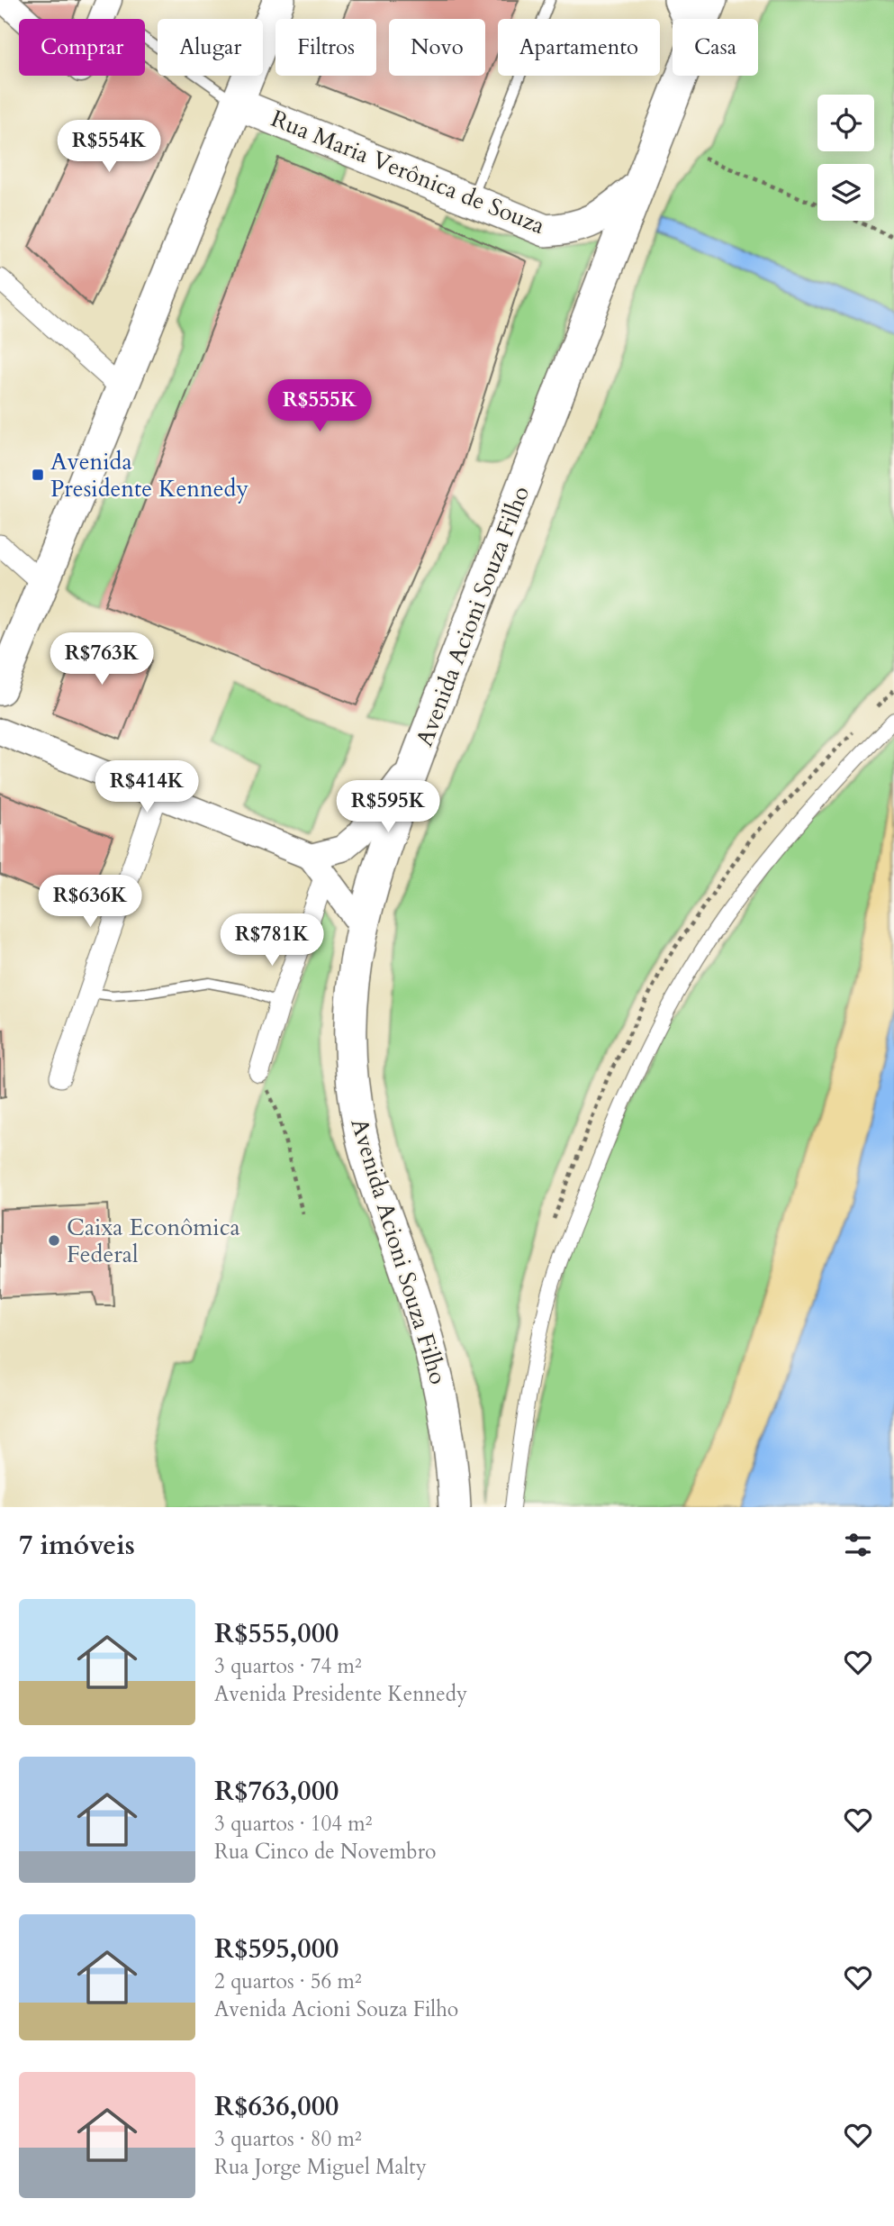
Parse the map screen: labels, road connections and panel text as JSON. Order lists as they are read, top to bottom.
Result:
{
  "streets": {
    "main road": ["Rua Maria Verônica de Souza", "Avenida Acioni Souza Filho"]
  },
  "crossings": [
    ["Rua Maria Verônica de Souza", "Avenida Acioni Souza Filho"]
  ],
  "places": {
    "transit": ["Avenida Presidente Kennedy"],
    "other": ["Caixa Econômica Federal"]
  },
  "page": {
    "chip": [
      "Comprar",
      "Alugar",
      "Filtros",
      "Novo",
      "Apartamento",
      "Casa"
    ],
    "price": [
      "R$554K",
      "R$555K",
      "R$763K",
      "R$414K",
      "R$595K",
      "R$636K",
      "R$781K"
    ],
    "heading": "7 imóveis",
    "list": [
      {
        "name": "R$555,000",
        "note": "3 quartos · 74 m² · Avenida Presidente Kennedy"
      },
      {
        "name": "R$763,000",
        "note": "3 quartos · 104 m² · Rua Cinco de Novembro"
      },
      {
        "name": "R$595,000",
        "note": "2 quartos · 56 m² · Avenida Acioni Souza Filho"
      },
      {
        "name": "R$636,000",
        "note": "3 quartos · 80 m² · Rua Jorge Miguel Malty"
      }
    ]
  }
}
